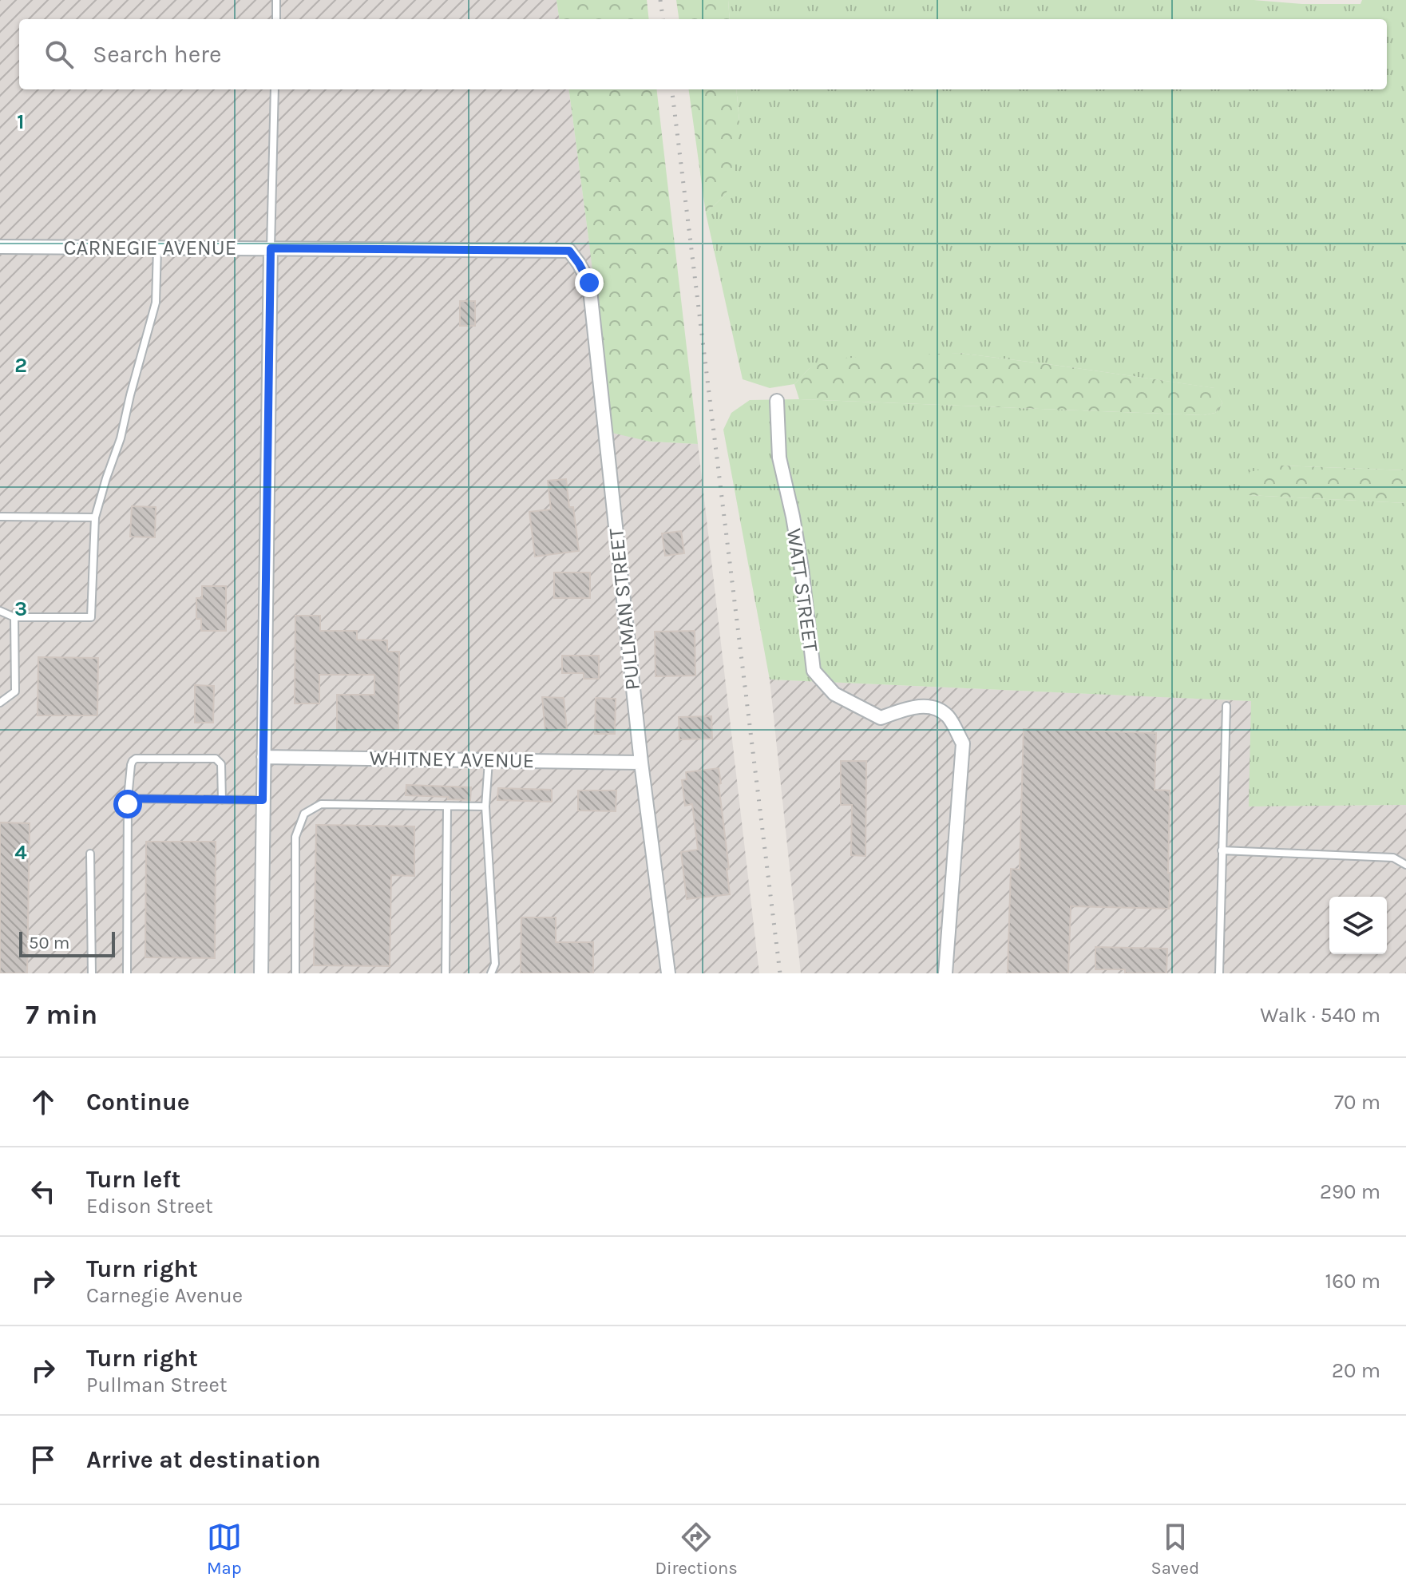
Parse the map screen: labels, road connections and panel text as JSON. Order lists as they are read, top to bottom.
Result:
{
  "streets": {
    "street": [
      "CARNEGIE AVENUE",
      "WATT STREET",
      "PULLMAN STREET",
      "WHITNEY AVENUE"
    ]
  },
  "crossings": [
    ["CARNEGIE AVENUE", "PULLMAN STREET"],
    ["PULLMAN STREET", "WHITNEY AVENUE"]
  ],
  "scale_bar": "50 m",
  "page": {
    "search": "Search here",
    "scale": "50 m",
    "heading": ["7 min", "Walk · 540 m"],
    "list": [
      ["Continue", "70 m"],
      ["Turn left", "Edison Street", "290 m"],
      ["Turn right", "Carnegie Avenue", "160 m"],
      ["Turn right", "Pullman Street", "20 m"],
      "Arrive at destination"
    ],
    "nav": ["Map", "Directions", "Saved"]
  },
  "grid": {
    "rows": [
      "1",
      "2",
      "3",
      "4"
    ]
  }
}
